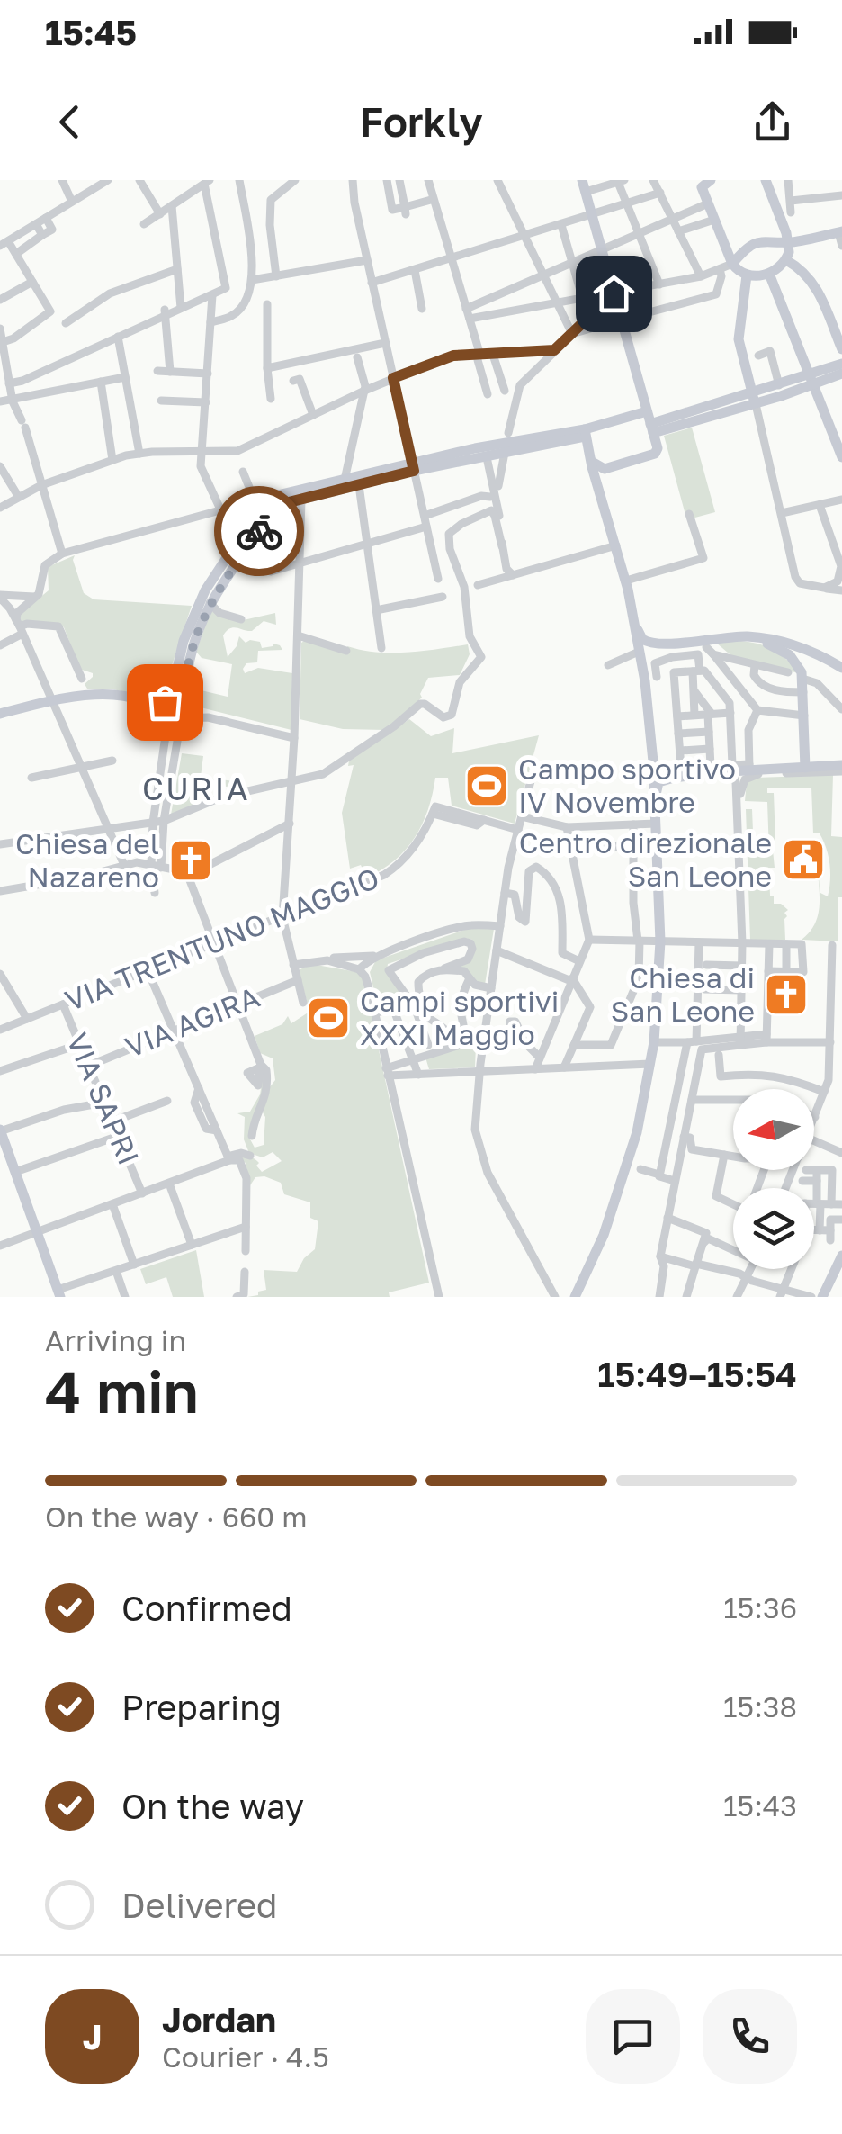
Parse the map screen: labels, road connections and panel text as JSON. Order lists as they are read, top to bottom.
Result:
{
  "streets": {
    "street": ["VIA TRENTUNO MAGGIO", "VIA AGIRA", "VIA SAPRI"]
  },
  "crossings": [
    ["VIA TRENTUNO MAGGIO", "VIA SAPRI"],
    ["VIA AGIRA", "VIA SAPRI"]
  ],
  "districts": ["CURIA"],
  "places": {
    "sports": ["Campo sportivo IV Novembre", "Campi sportivi XXXI Maggio"],
    "public building": ["Centro direzionale San Leone"],
    "church": ["Chiesa del Nazareno", "Chiesa di San Leone"]
  },
  "north": "left",
  "page": {
    "status": "15:45",
    "header": "Forkly",
    "heading": ["4 min", "Arriving in", "15:49–15:54"],
    "panel": ["Jordan", "Courier · 4.5"],
    "bar": "On the way · 660 m",
    "list": [
      ["Confirmed", "15:36"],
      ["Preparing", "15:38"],
      ["On the way", "15:43"],
      "Delivered"
    ],
    "round": "J"
  }
}
